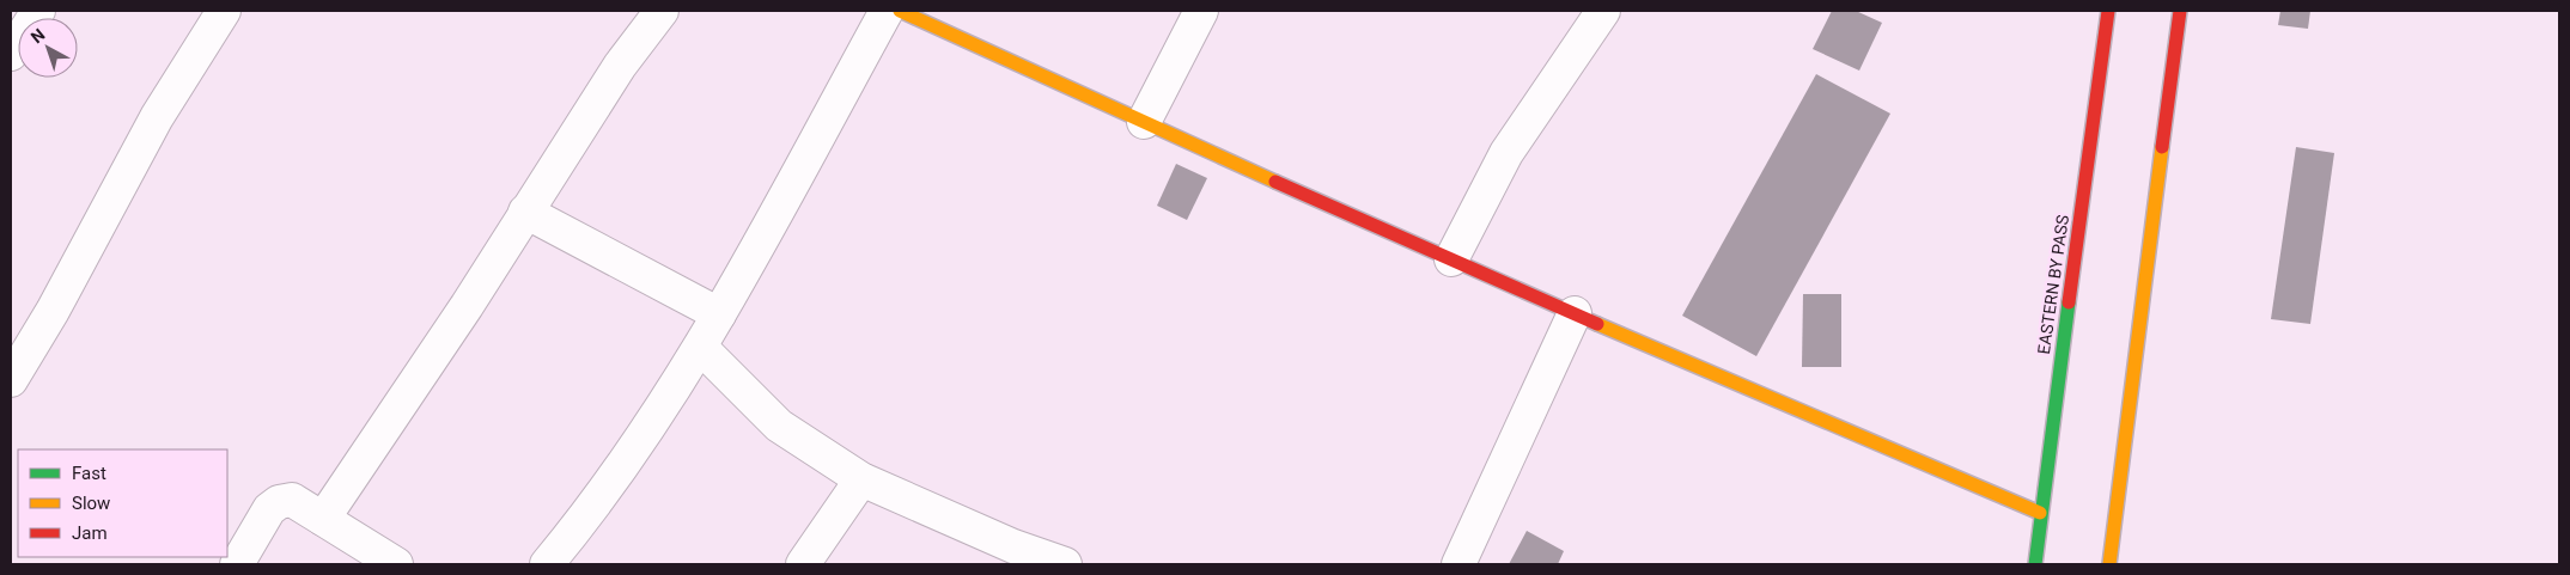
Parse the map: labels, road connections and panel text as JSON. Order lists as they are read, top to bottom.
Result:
{
  "streets": {
    "street": ["EASTERN BY PASS"]
  },
  "legend": ["Fast", "Slow", "Jam"],
  "north": "top left"
}
